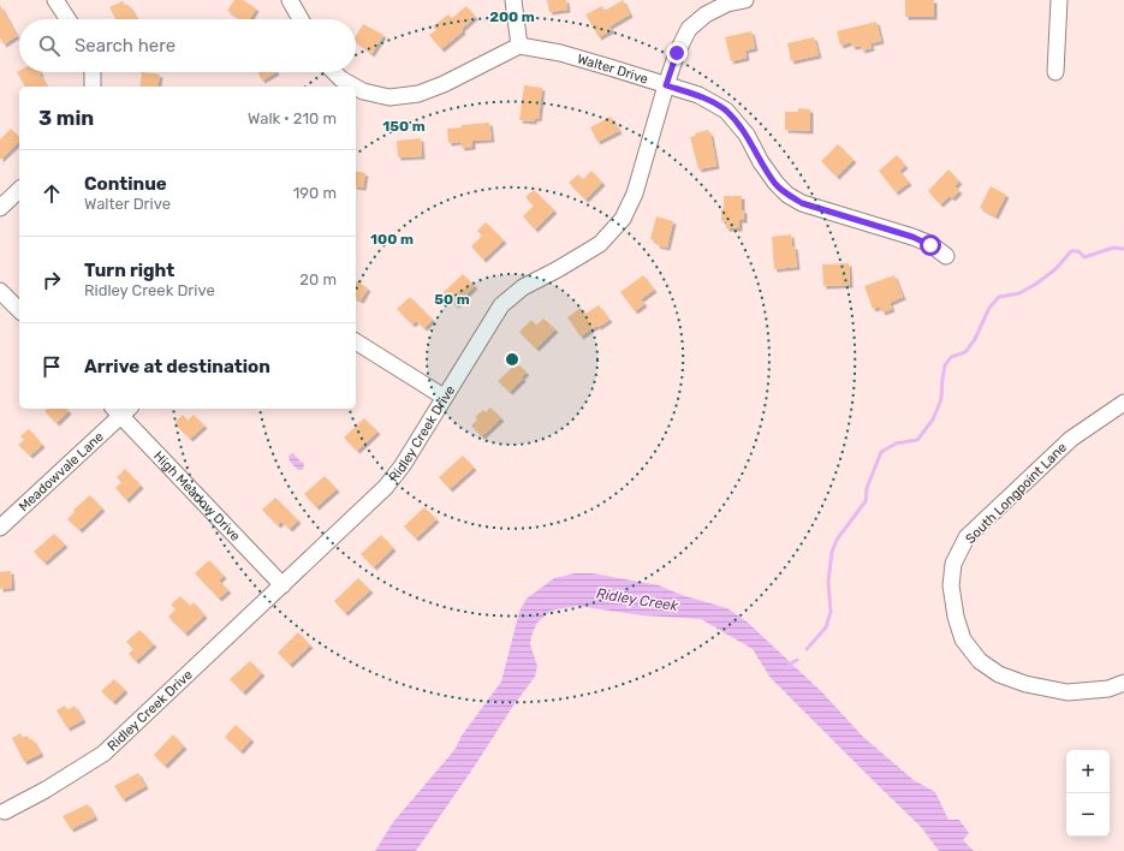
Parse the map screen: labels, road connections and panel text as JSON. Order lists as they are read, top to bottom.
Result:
{
  "streets": {
    "street": [
      "Walter Drive",
      "Ridley Creek Drive",
      "Meadowvale Lane",
      "South Longpoint Lane",
      "High Meadow Drive"
    ]
  },
  "crossings": [
    ["Walter Drive", "Ridley Creek Drive"],
    ["Ridley Creek Drive", "High Meadow Drive"],
    ["Meadowvale Lane", "High Meadow Drive"]
  ],
  "water": ["Ridley Creek"],
  "page": {
    "search": "Search here",
    "heading": ["3 min", "Walk · 210 m"],
    "list": [
      ["Continue", "Walter Drive", "190 m"],
      ["Turn right", "Ridley Creek Drive", "20 m"],
      "Arrive at destination"
    ],
    "map_buttons": ["+", "−"]
  },
  "rings": [
    "200 m",
    "150 m",
    "100 m",
    "50 m"
  ]
}
